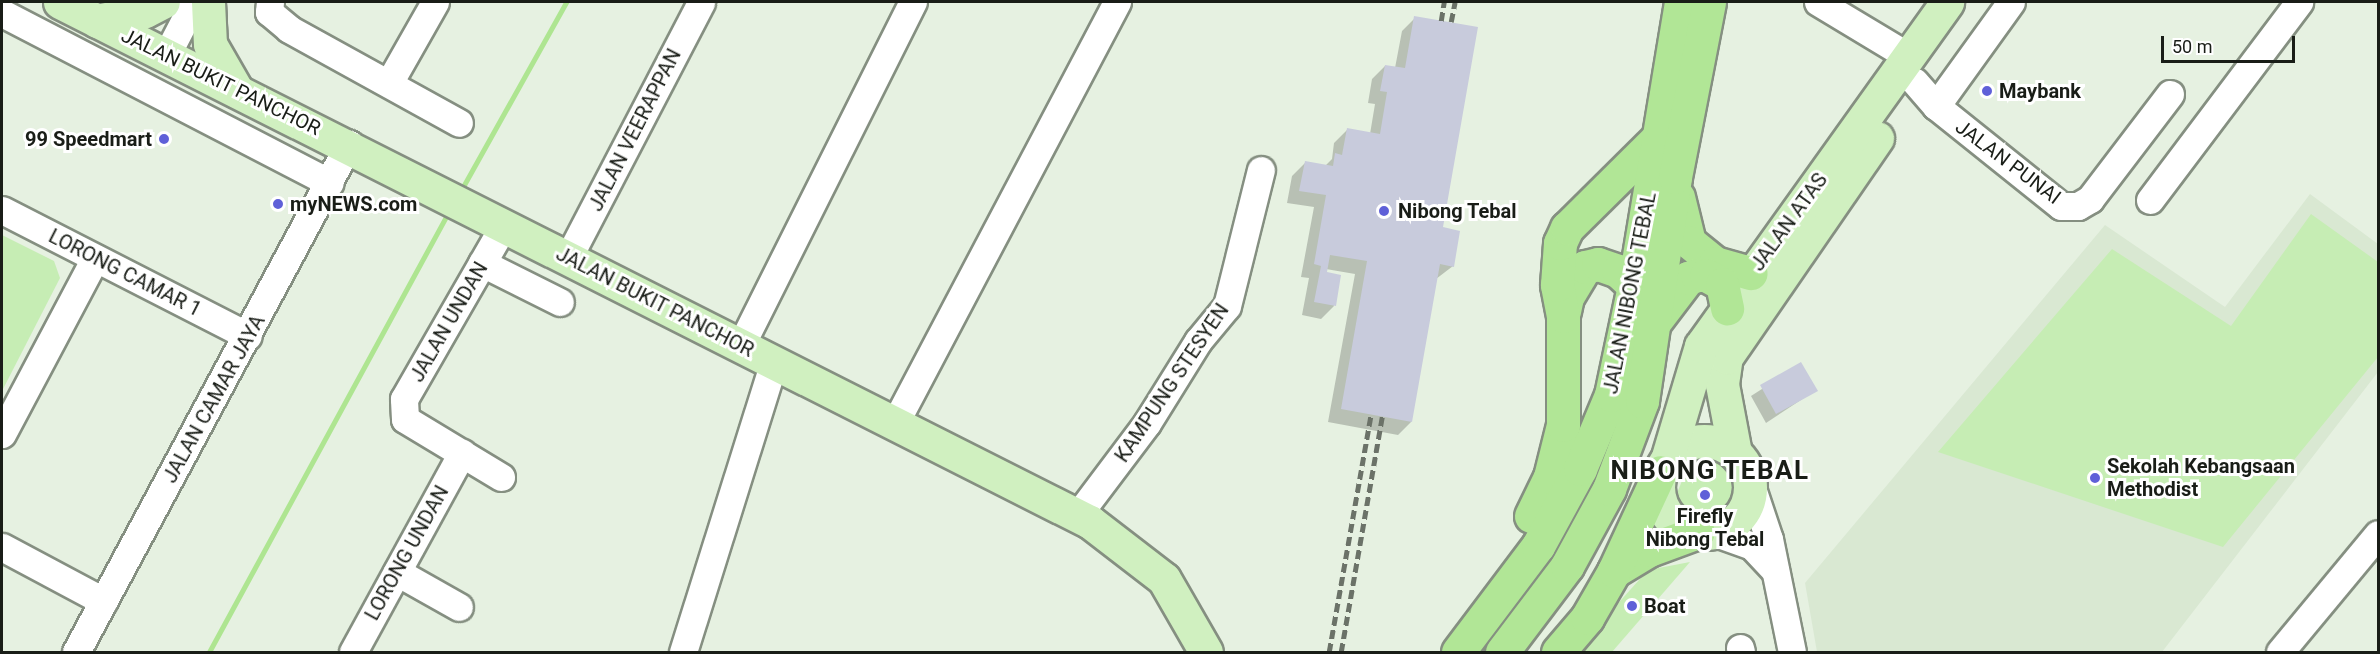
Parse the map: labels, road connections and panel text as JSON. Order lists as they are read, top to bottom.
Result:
{
  "streets": {
    "highway": ["JALAN ATAS", "JALAN NIBONG TEBAL"],
    "main road": ["JALAN BUKIT PANCHOR"],
    "street": [
      "JALAN VEERAPPAN",
      "JALAN PUNAI",
      "LORONG CAMAR 1",
      "JALAN UNDAN",
      "KAMPUNG STESYEN",
      "JALAN CAMAR JAYA",
      "LORONG UNDAN"
    ]
  },
  "crossings": [
    ["JALAN BUKIT PANCHOR", "JALAN VEERAPPAN"],
    ["JALAN BUKIT PANCHOR", "JALAN UNDAN"],
    ["JALAN BUKIT PANCHOR", "KAMPUNG STESYEN"],
    ["JALAN BUKIT PANCHOR", "JALAN CAMAR JAYA"],
    ["JALAN PUNAI", "JALAN ATAS"],
    ["LORONG CAMAR 1", "JALAN CAMAR JAYA"],
    ["JALAN UNDAN", "LORONG UNDAN"]
  ],
  "districts": ["NIBONG TEBAL"],
  "places": [
    "Maybank",
    "99 Speedmart",
    "myNEWS.com",
    "Nibong Tebal",
    "Sekolah Kebangsaan Methodist",
    "Firefly Nibong Tebal",
    "Boat"
  ],
  "scale_bar": "50 m"
}
